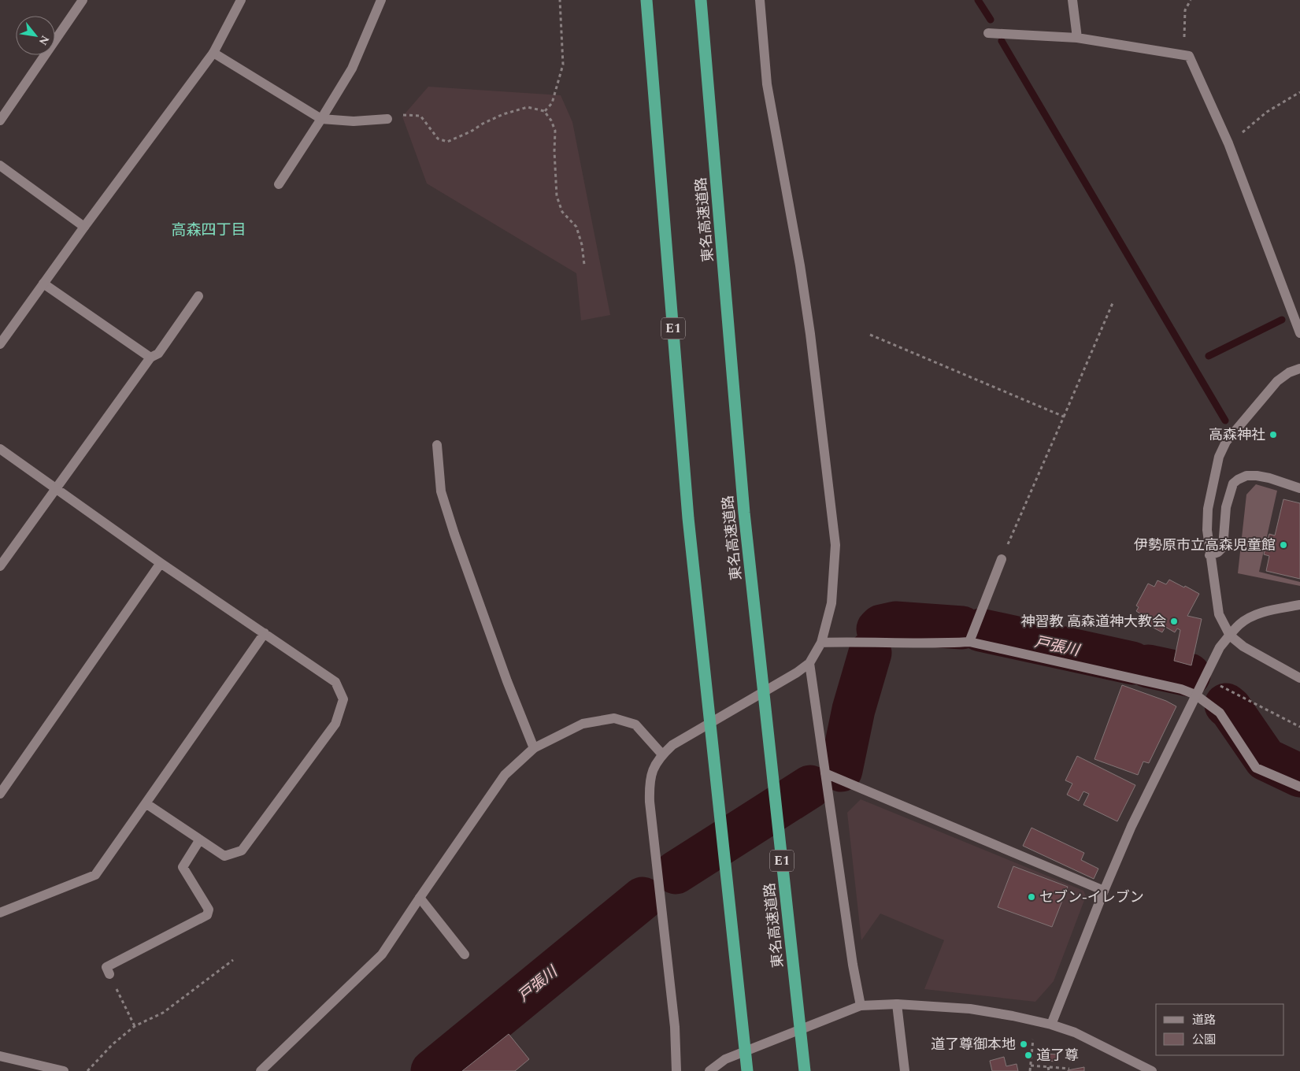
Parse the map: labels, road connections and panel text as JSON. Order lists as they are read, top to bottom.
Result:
{
  "streets": {
    "highway": ["東名高速道路", "E1"]
  },
  "districts": ["高森四丁目"],
  "water": ["戸張川"],
  "places": [
    "高森神社",
    "伊勢原市立高森児童館",
    "神習教 高森道神大教会",
    "セブン-イレブン",
    "道了尊御本地",
    "道了尊"
  ],
  "legend": ["道路", "公園"],
  "north": "bottom right"
}
